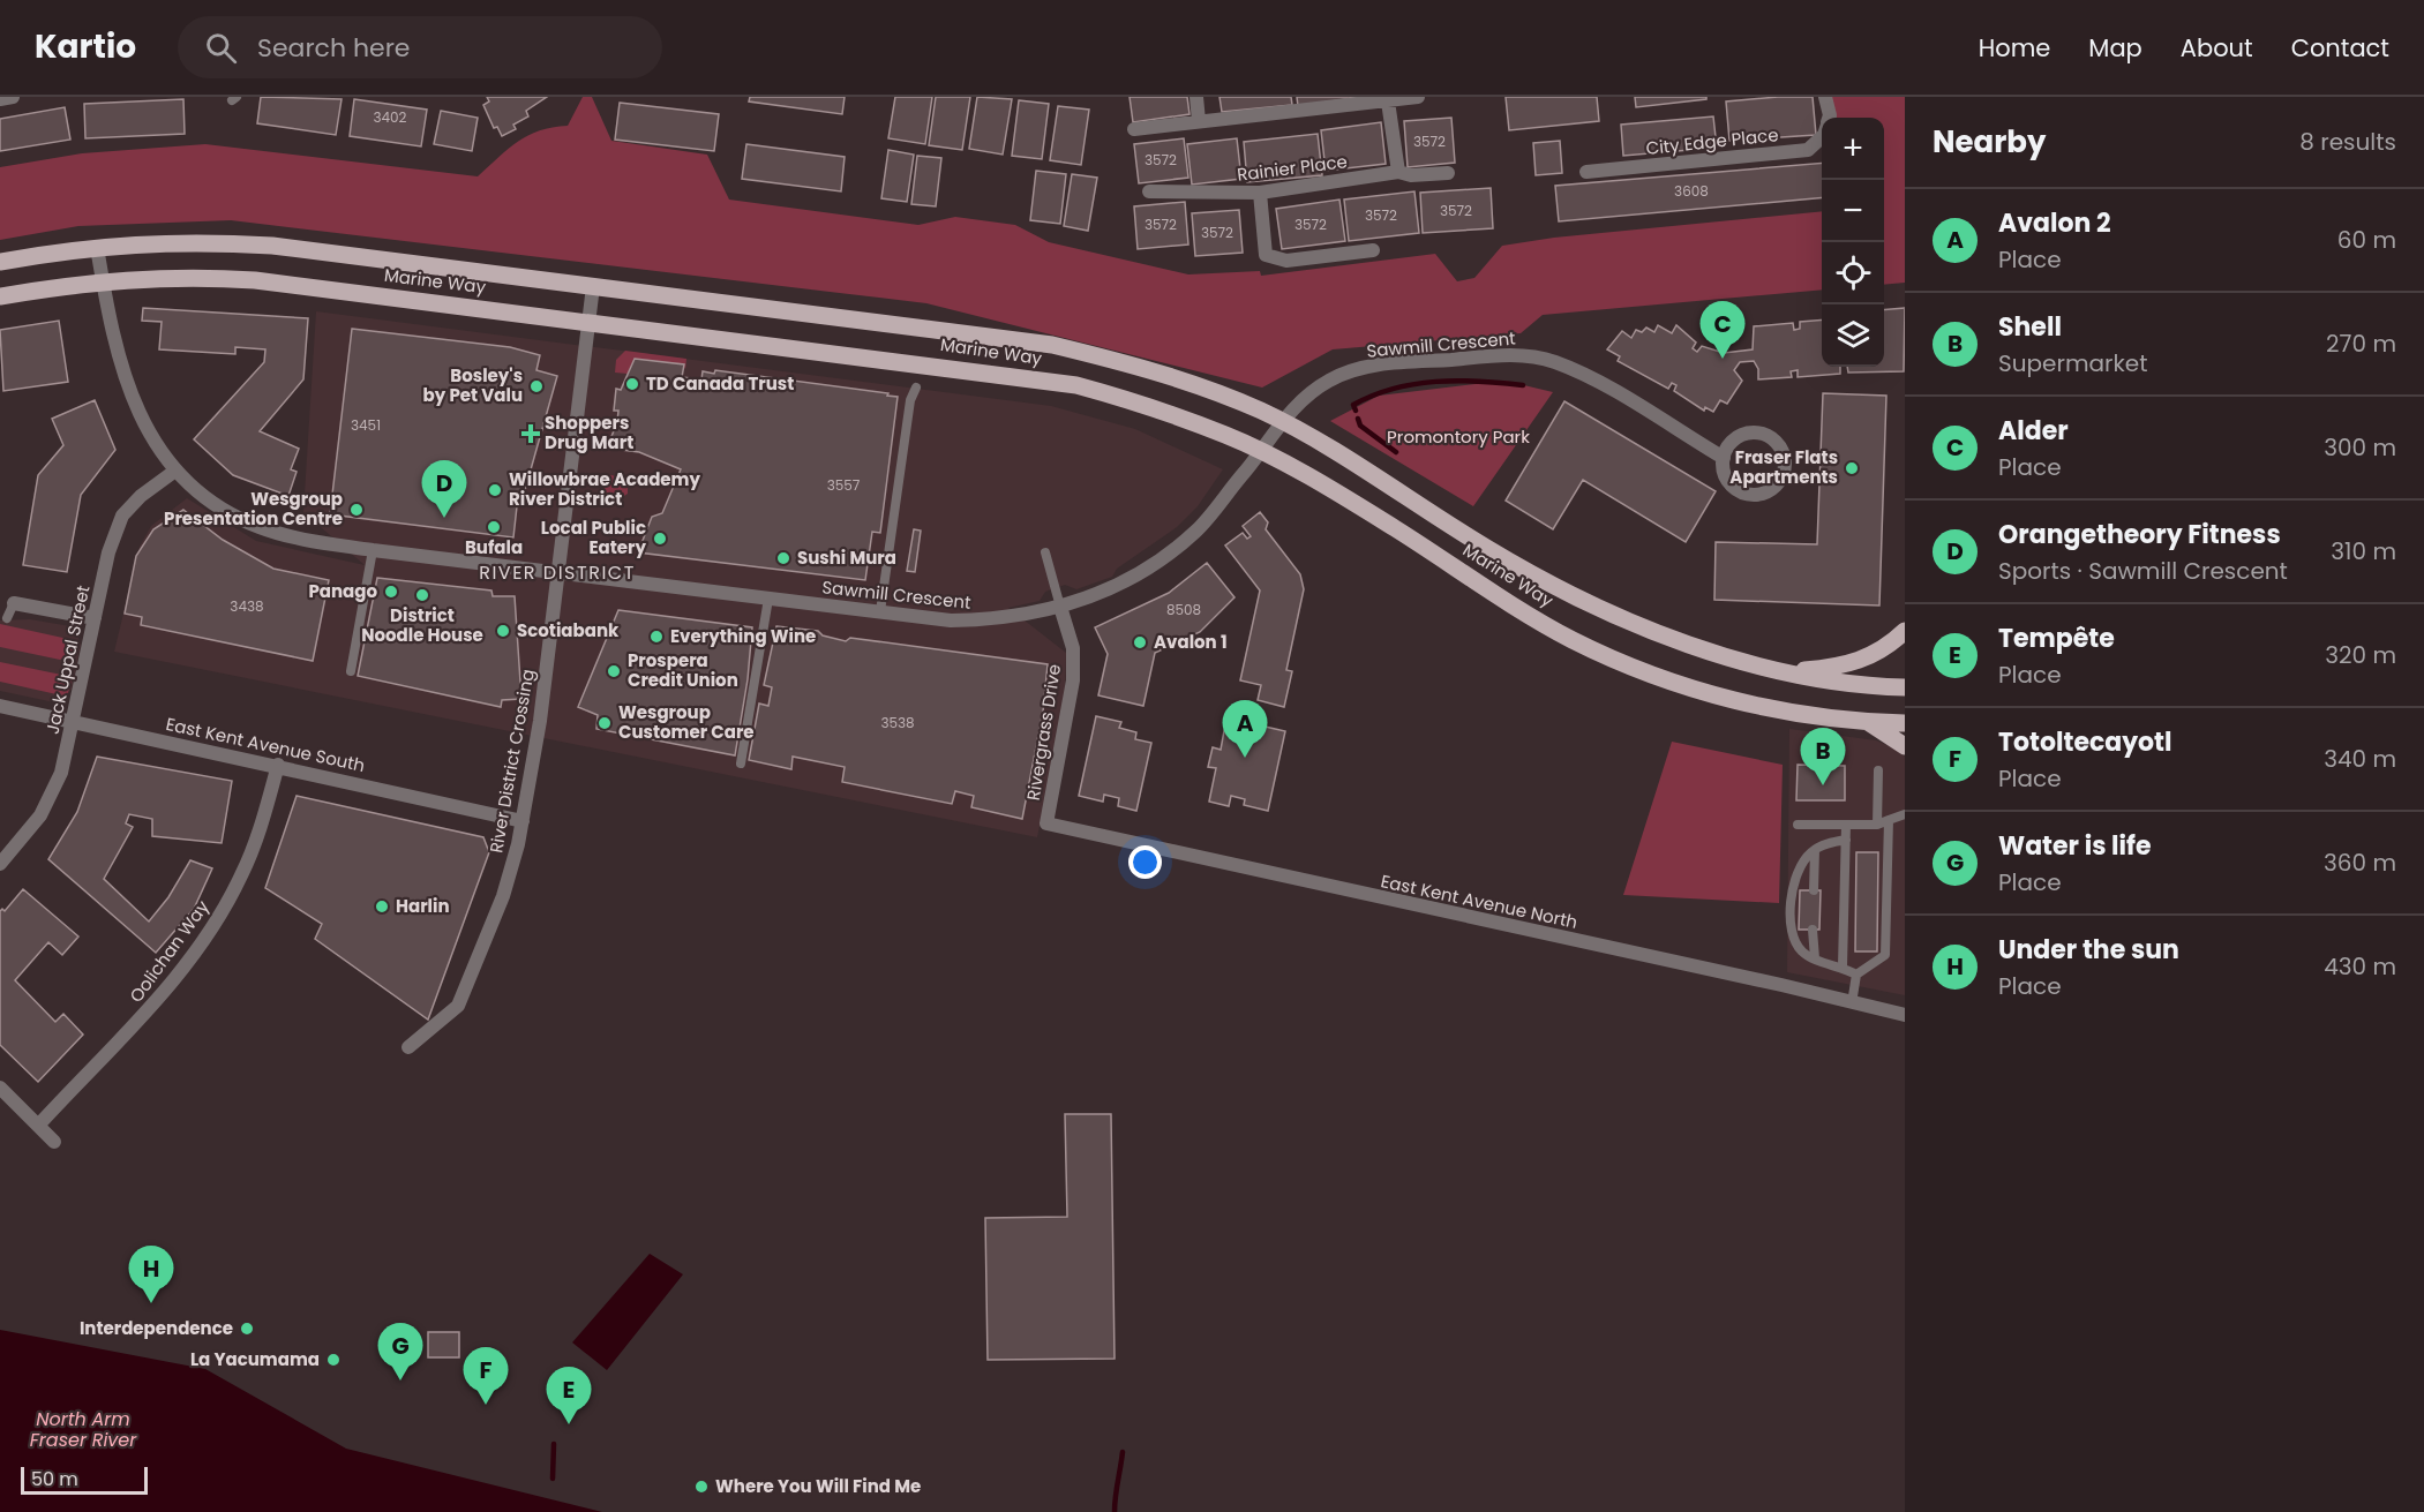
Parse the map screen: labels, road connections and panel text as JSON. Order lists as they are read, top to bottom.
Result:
{
  "streets": {
    "main road": ["Marine Way"],
    "street": [
      "City Edge Place",
      "Rainier Place",
      "Sawmill Crescent",
      "Jack Uppal Street",
      "Rivergrass Drive",
      "East Kent Avenue South",
      "River District Crossing",
      "East Kent Avenue North",
      "Oolichan Way"
    ]
  },
  "crossings": [
    ["Marine Way", "Sawmill Crescent"],
    ["Marine Way", "River District Crossing"],
    ["Sawmill Crescent", "Jack Uppal Street"],
    ["Sawmill Crescent", "Rivergrass Drive"],
    ["Sawmill Crescent", "River District Crossing"],
    ["Jack Uppal Street", "East Kent Avenue South"],
    ["Rivergrass Drive", "East Kent Avenue North"],
    ["East Kent Avenue South", "River District Crossing"],
    ["East Kent Avenue South", "Oolichan Way"]
  ],
  "districts": ["RIVER DISTRICT"],
  "water": ["North Arm Fraser River"],
  "parks": ["Promontory Park"],
  "places": {
    "other": [
      "TD Canada Trust",
      "Bosley's by Pet Valu",
      "Fraser Flats Apartments",
      "Willowbrae Academy River District",
      "Wesgroup Presentation Centre",
      "Bufala",
      "Local Public Eatery",
      "Sushi Mura",
      "Panago",
      "District Noodle House",
      "Scotiabank",
      "Everything Wine",
      "Avalon 1",
      "Prospera Credit Union",
      "Wesgroup Customer Care",
      "Harlin",
      "Interdependence",
      "La Yacumama",
      "Where You Will Find Me"
    ],
    "health": ["Shoppers Drug Mart"]
  },
  "house_numbers": [
    "3402",
    "3572",
    "3572",
    "3608",
    "3572",
    "3572",
    "3572",
    "3572",
    "3572",
    "3451",
    "3557",
    "3438",
    "8508",
    "3538"
  ],
  "scale_bar": "50 m",
  "page": {
    "header": "Kartio",
    "search": "Search here",
    "nav": [
      "Home",
      "Map",
      "About",
      "Contact"
    ],
    "heading": ["Nearby", "8 results"],
    "map_buttons": ["+", "−"],
    "list": [
      {
        "mark": "A",
        "name": "Avalon 2",
        "note": "Place",
        "value": "60 m"
      },
      {
        "mark": "B",
        "name": "Shell",
        "note": "Supermarket",
        "value": "270 m"
      },
      {
        "mark": "C",
        "name": "Alder",
        "note": "Place",
        "value": "300 m"
      },
      {
        "mark": "D",
        "name": "Orangetheory Fitness",
        "note": "Sports · Sawmill Crescent",
        "value": "310 m"
      },
      {
        "mark": "E",
        "name": "Tempête",
        "note": "Place",
        "value": "320 m"
      },
      {
        "mark": "F",
        "name": "Totoltecayotl",
        "note": "Place",
        "value": "340 m"
      },
      {
        "mark": "G",
        "name": "Water is life",
        "note": "Place",
        "value": "360 m"
      },
      {
        "mark": "H",
        "name": "Under the sun",
        "note": "Place",
        "value": "430 m"
      }
    ],
    "pins": [
      "C",
      "D",
      "A",
      "B",
      "H",
      "G",
      "F",
      "E"
    ],
    "scale": "50 m"
  }
}
